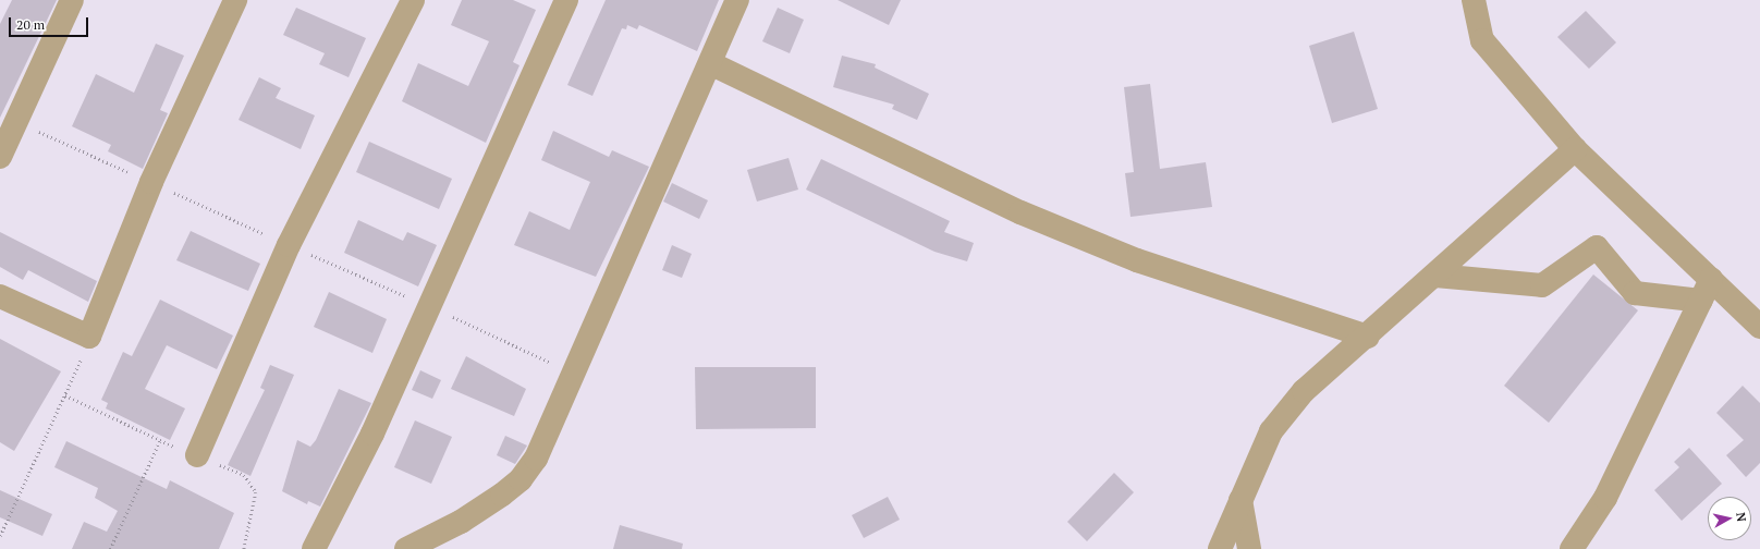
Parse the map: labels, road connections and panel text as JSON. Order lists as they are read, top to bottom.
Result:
{
  "scale_bar": "20 m",
  "north": "right"
}
